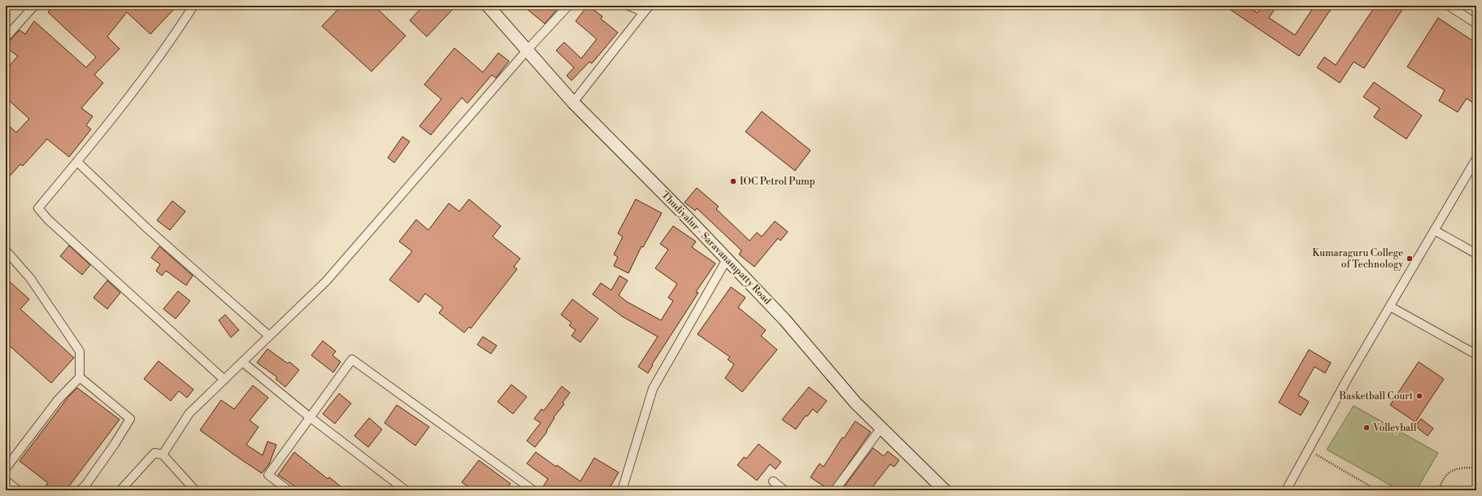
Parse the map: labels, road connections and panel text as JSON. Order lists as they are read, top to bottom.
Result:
{
  "streets": {
    "main road": ["Thudiyalur - Saravanampatty Road"]
  },
  "places": [
    "IOC Petrol Pump",
    "Kumaraguru College of Technology",
    "Basketball Court",
    "Volleyball"
  ]
}
